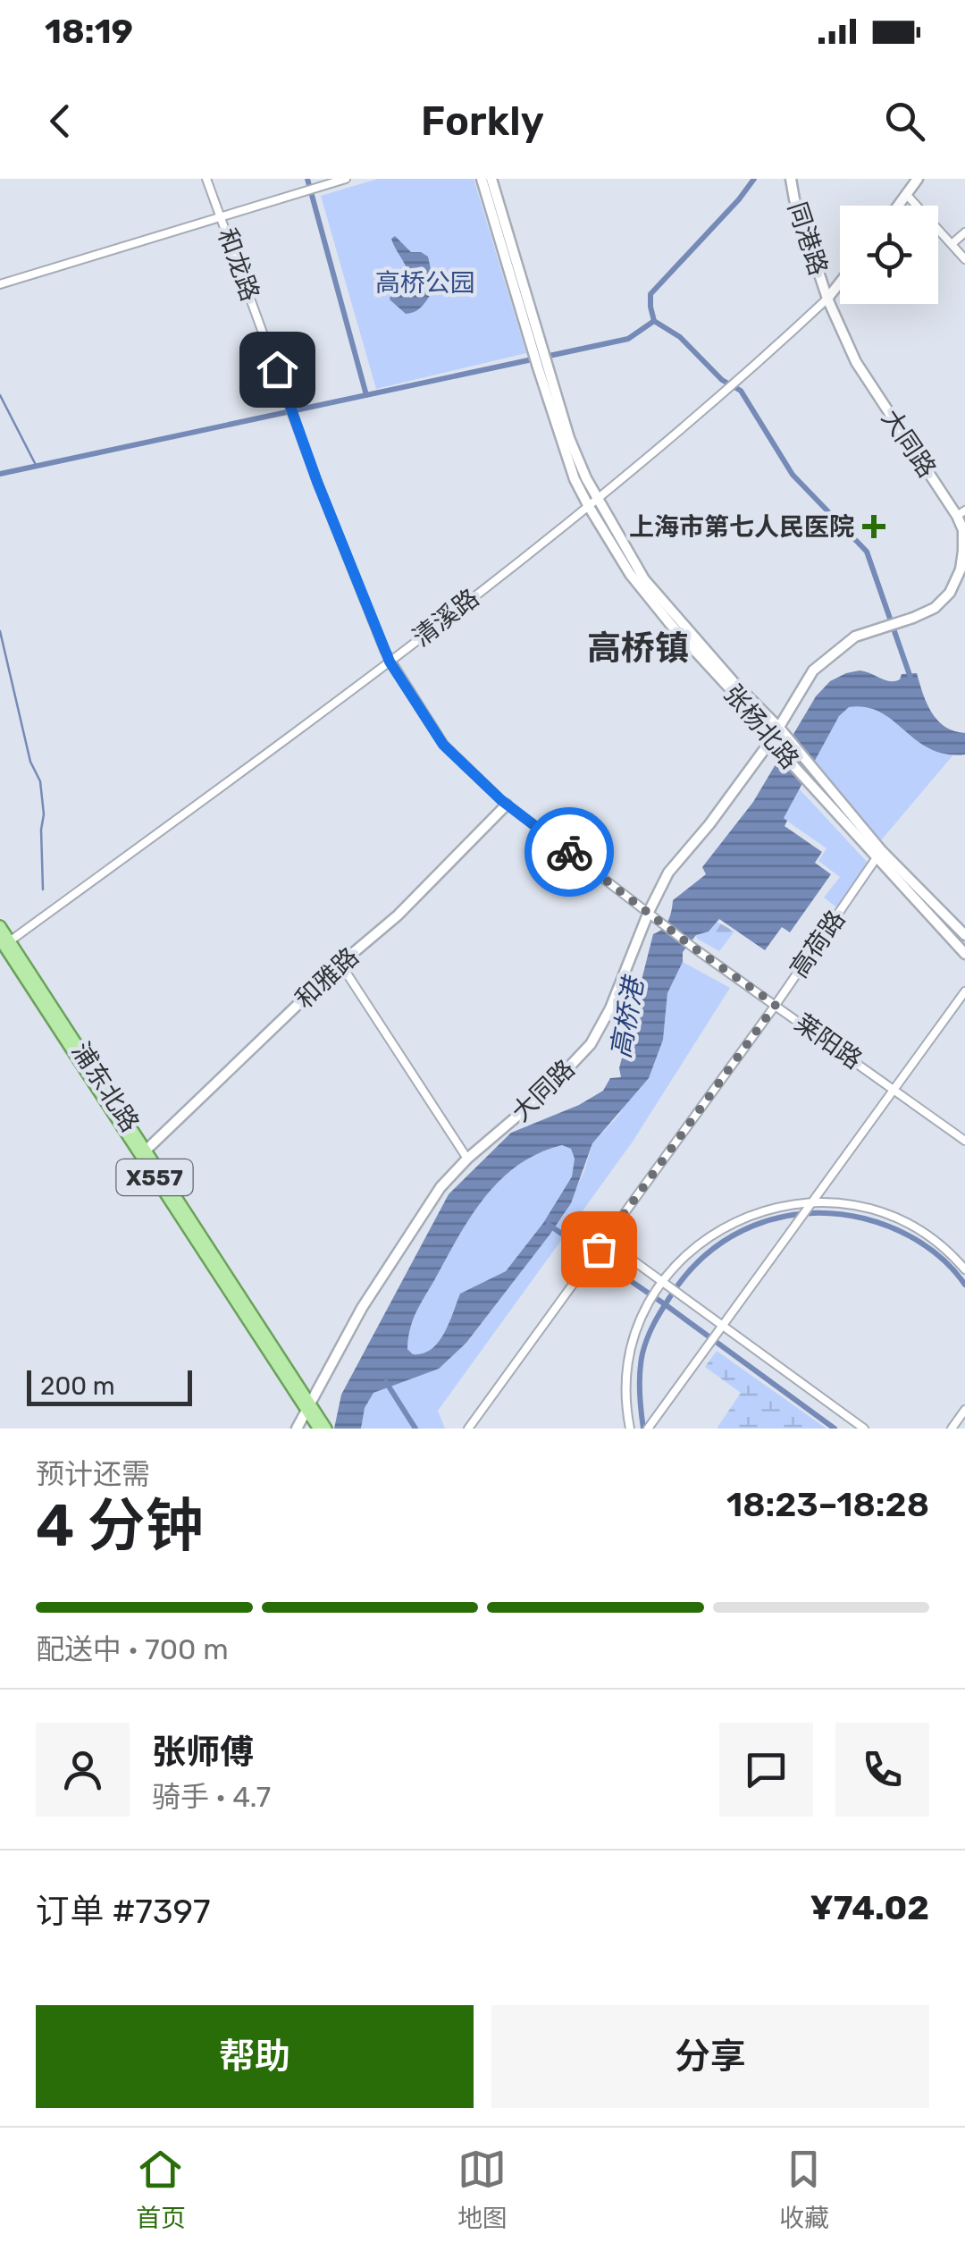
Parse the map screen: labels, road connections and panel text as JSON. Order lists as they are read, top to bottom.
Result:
{
  "streets": {
    "main road": ["浦东北路", "X557"],
    "street": [
      "同港路",
      "和龙路",
      "大同路",
      "清溪路",
      "张杨北路",
      "高荷路",
      "和雅路",
      "莱阳路"
    ]
  },
  "crossings": [
    ["同港路", "大同路"],
    ["同港路", "清溪路"],
    ["和龙路", "大同路"],
    ["和龙路", "清溪路"],
    ["和龙路", "和雅路"],
    ["和龙路", "莱阳路"],
    ["大同路", "清溪路"],
    ["大同路", "张杨北路"],
    ["大同路", "莱阳路"],
    ["大同路", "浦东北路"],
    ["清溪路", "张杨北路"],
    ["清溪路", "浦东北路"],
    ["张杨北路", "高荷路"],
    ["高荷路", "莱阳路"],
    ["和雅路", "浦东北路"]
  ],
  "districts": ["高桥镇"],
  "water": ["高桥港"],
  "parks": ["高桥公园"],
  "places": {
    "health": ["上海市第七人民医院"]
  },
  "scale_bar": "200 m",
  "page": {
    "status": "18:19",
    "header": "Forkly",
    "scale": "200 m",
    "heading": ["4 分钟", "预计还需", "18:23–18:28"],
    "panel": [
      "张师傅",
      "骑手 · 4.7",
      "订单 #7397",
      "¥74.02"
    ],
    "bar": "配送中 · 700 m",
    "buttons": ["帮助", "分享"],
    "tabs": ["首页", "地图", "收藏"]
  }
}
